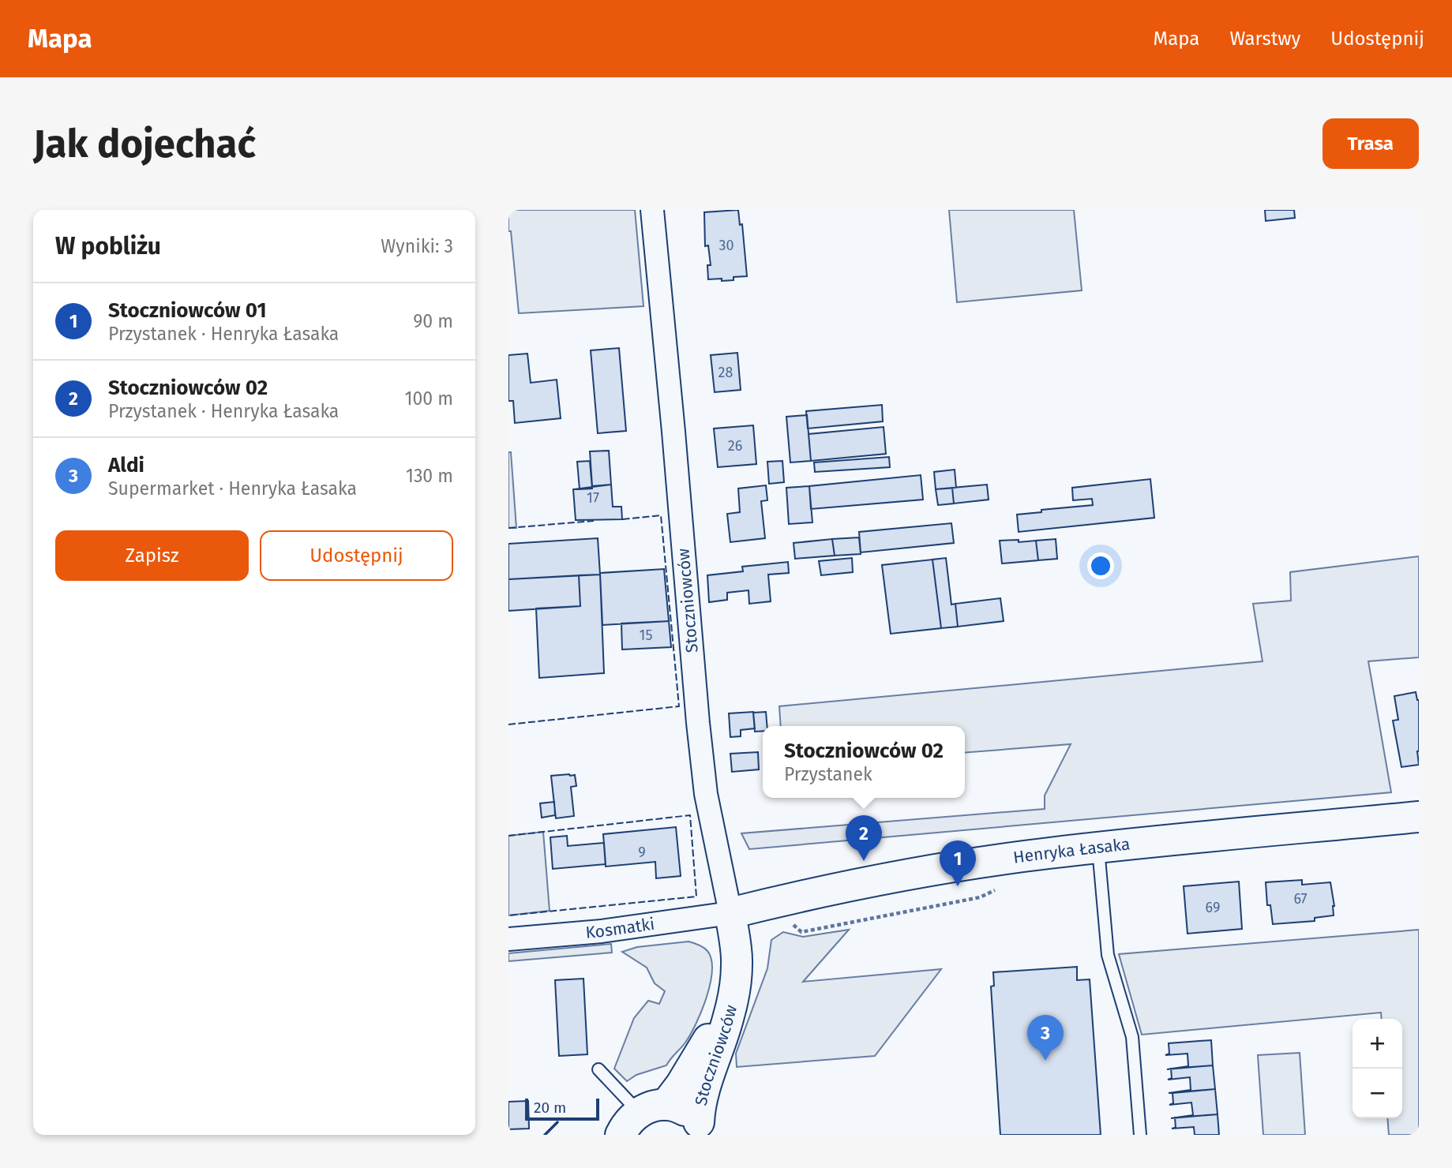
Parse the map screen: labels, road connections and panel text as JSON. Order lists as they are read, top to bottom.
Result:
{
  "streets": {
    "street": ["Stoczniowców", "Henryka Łasaka", "Kosmatki"]
  },
  "crossings": [
    ["Stoczniowców", "Henryka Łasaka"],
    ["Stoczniowców", "Kosmatki"],
    ["Henryka Łasaka", "Kosmatki"]
  ],
  "house_numbers": [
    "30",
    "28",
    "26",
    "17",
    "15",
    "9",
    "67",
    "69"
  ],
  "scale_bar": "20 m",
  "page": {
    "header": "Mapa",
    "nav": ["Mapa", "Warstwy", "Udostępnij"],
    "buttons": [
      "Trasa",
      ["Zapisz", "Udostępnij"]
    ],
    "title": "Jak dojechać",
    "heading": ["W pobliżu", "Wyniki: 3"],
    "list": [
      {
        "mark": "1",
        "name": "Stoczniowców 01",
        "note": "Przystanek · Henryka Łasaka",
        "value": "90 m"
      },
      {
        "mark": "2",
        "name": "Stoczniowców 02",
        "note": "Przystanek · Henryka Łasaka",
        "value": "100 m"
      },
      {
        "mark": "3",
        "name": "Aldi",
        "note": "Supermarket · Henryka Łasaka",
        "value": "130 m"
      }
    ],
    "popup": ["Stoczniowców 02", "Przystanek"],
    "pins": ["2", "1", "3"],
    "map_buttons": ["+", "−"],
    "scale": "20 m"
  }
}
